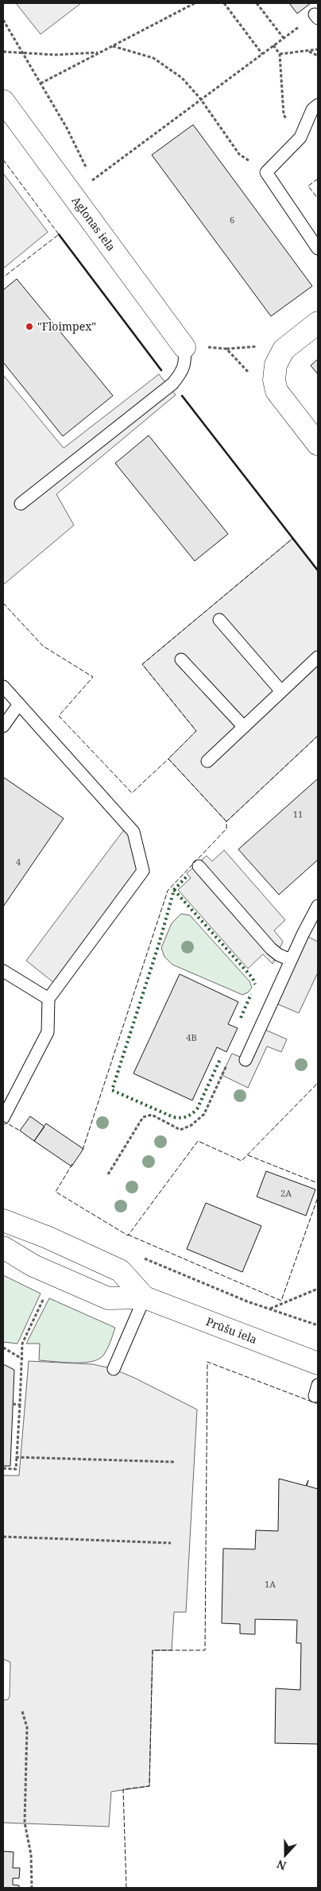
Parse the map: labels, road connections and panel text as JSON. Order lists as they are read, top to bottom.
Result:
{
  "streets": {
    "street": ["Aglonas iela", "Prūšu iela"]
  },
  "places": ["\"Floimpex\""],
  "house_numbers": [
    "6",
    "11",
    "4",
    "4B",
    "2A",
    "1A"
  ],
  "north": "bottom"
}
